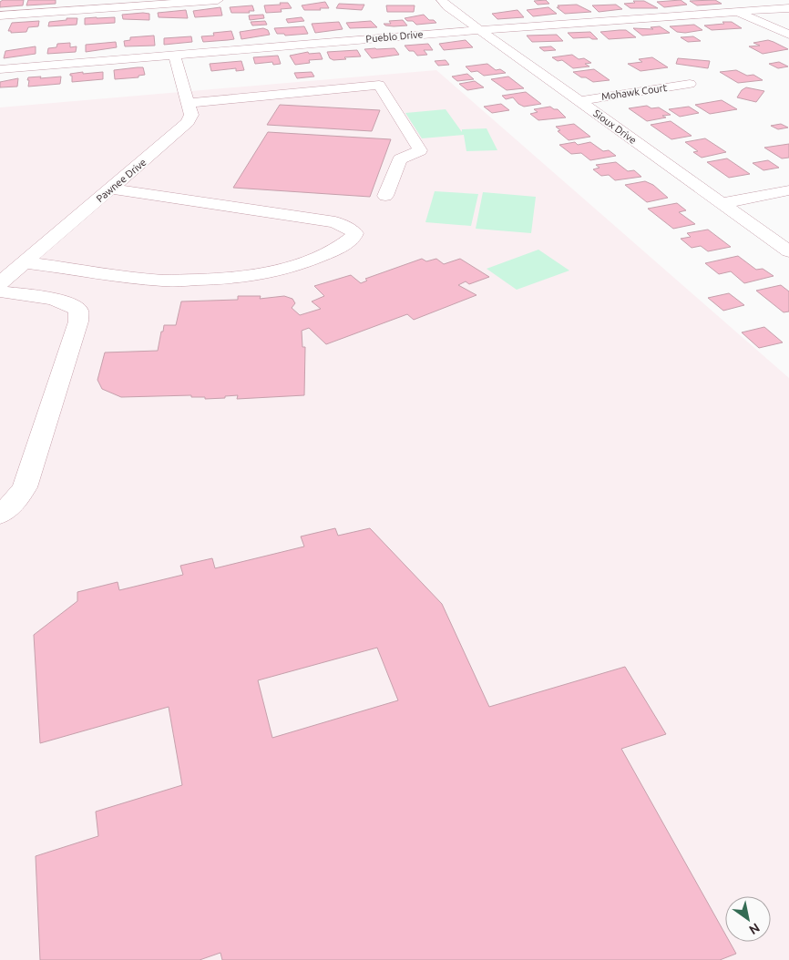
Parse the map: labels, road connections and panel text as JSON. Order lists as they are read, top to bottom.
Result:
{
  "streets": {
    "street": [
      "Pueblo Drive",
      "Mohawk Court",
      "Sioux Drive",
      "Pawnee Drive"
    ]
  },
  "crossings": [
    ["Pueblo Drive", "Sioux Drive"],
    ["Pueblo Drive", "Pawnee Drive"],
    ["Mohawk Court", "Sioux Drive"]
  ],
  "north": "bottom right"
}
